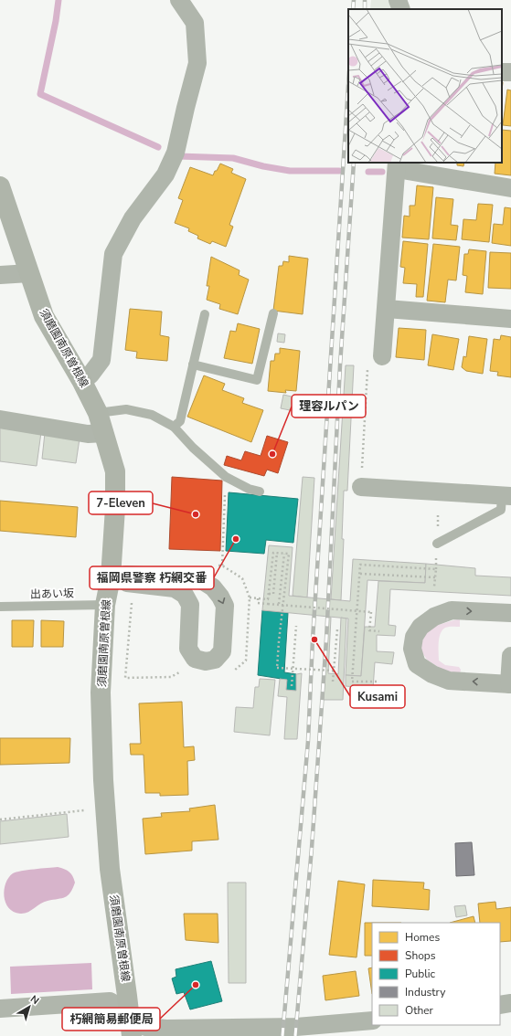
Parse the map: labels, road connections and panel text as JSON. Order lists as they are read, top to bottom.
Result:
{
  "streets": {
    "main road": ["須磨園南原曽根線"],
    "lane": ["出あい坂"]
  },
  "crossings": [
    ["須磨園南原曽根線", "出あい坂"]
  ],
  "places": [
    "理容ルパン",
    "7-Eleven",
    "福岡県警察 朽網交番",
    "Kusami",
    "朽網簡易郵便局"
  ],
  "legend": [
    "Homes",
    "Shops",
    "Public",
    "Industry",
    "Other"
  ],
  "north": "top right"
}
